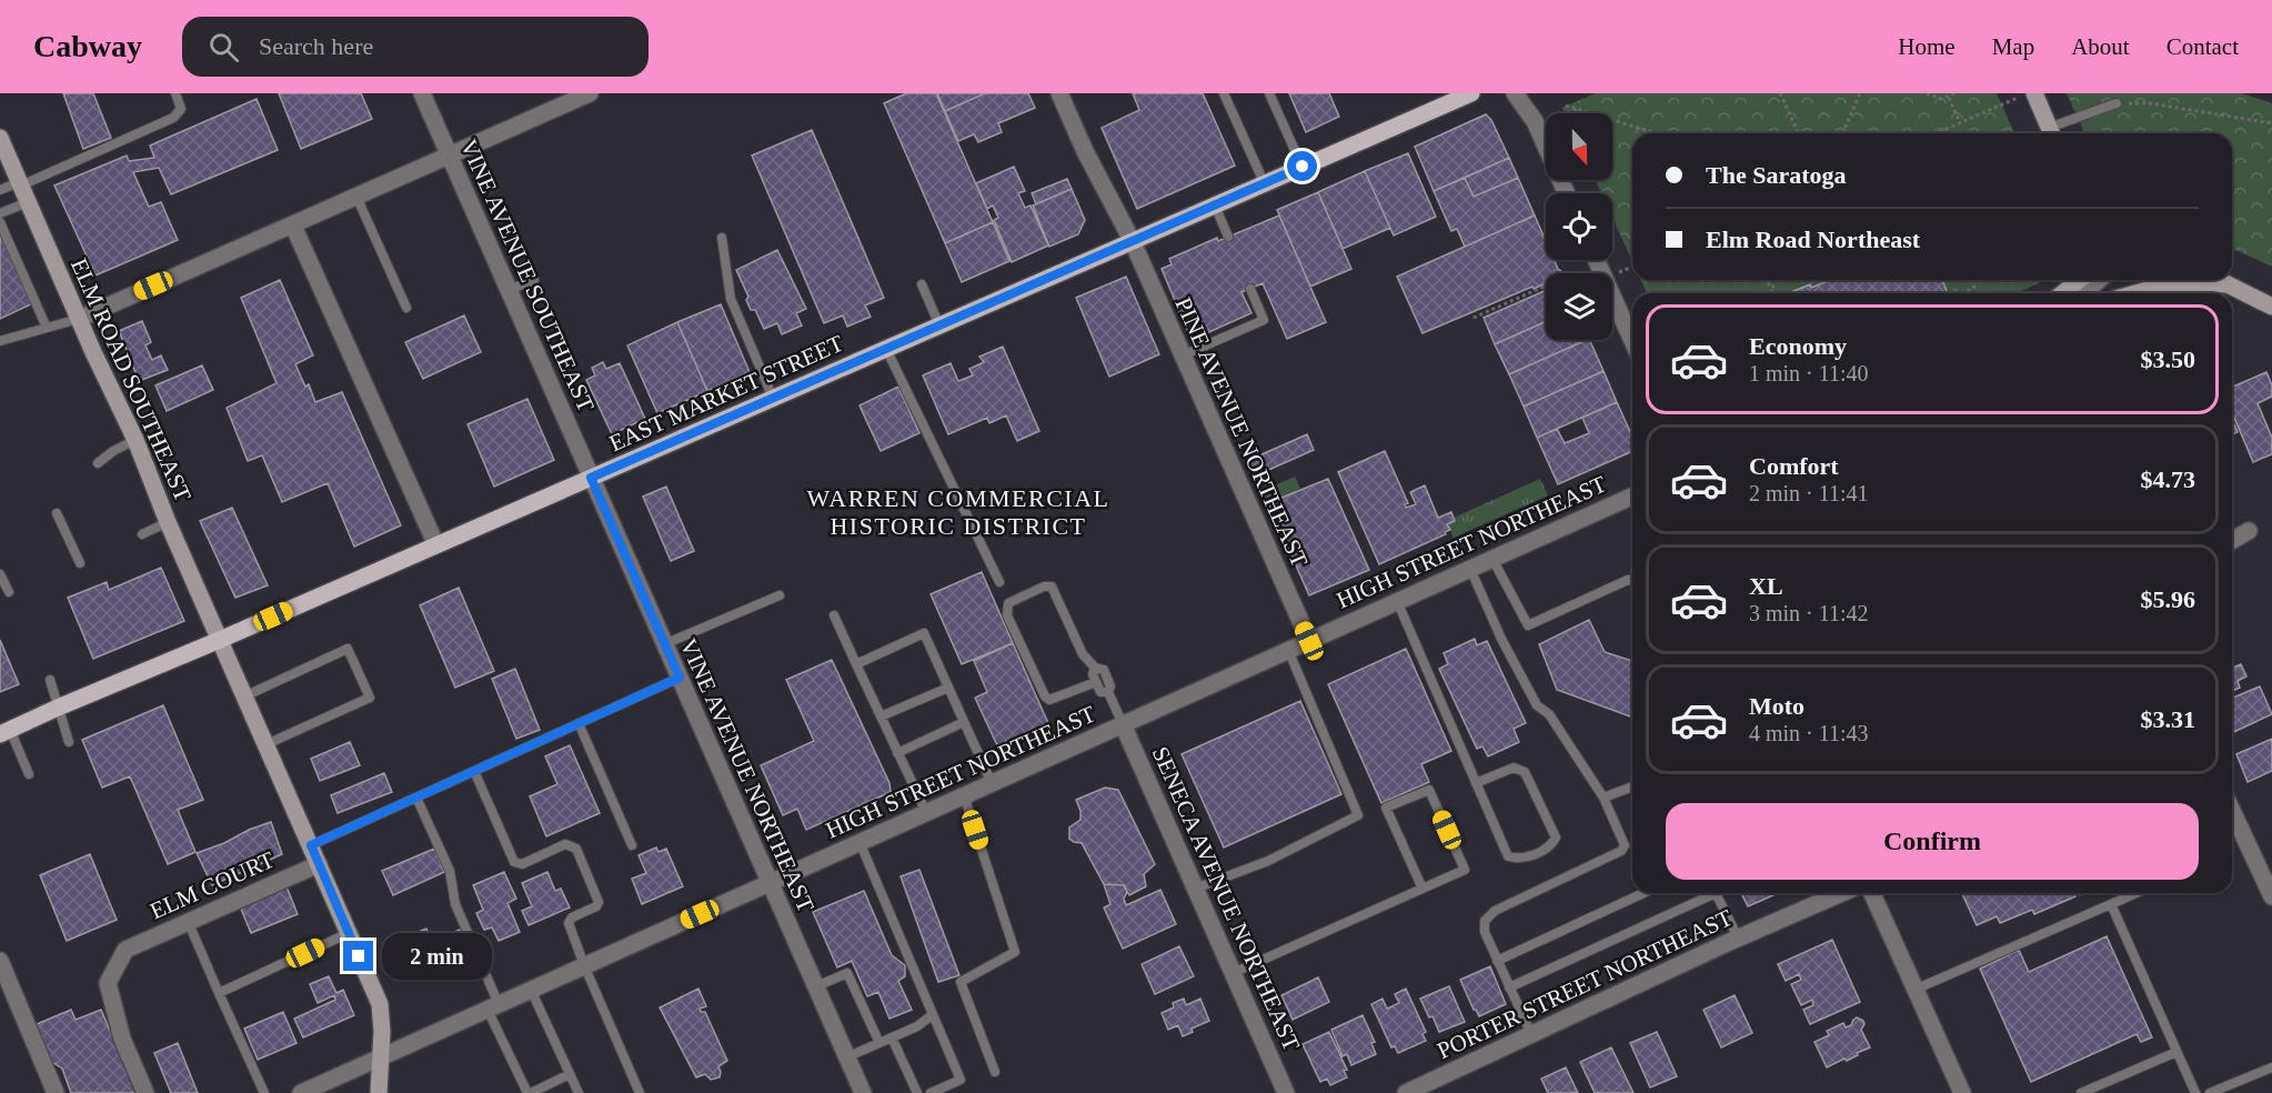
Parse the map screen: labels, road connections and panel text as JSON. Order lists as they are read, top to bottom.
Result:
{
  "streets": {
    "main road": ["ELM ROAD SOUTHEAST", "EAST MARKET STREET"],
    "street": [
      "VINE AVENUE SOUTHEAST",
      "PINE AVENUE NORTHEAST",
      "HIGH STREET NORTHEAST",
      "VINE AVENUE NORTHEAST",
      "ELM COURT",
      "SENECA AVENUE NORTHEAST",
      "PORTER STREET NORTHEAST"
    ]
  },
  "crossings": [
    ["VINE AVENUE SOUTHEAST", "EAST MARKET STREET"],
    ["VINE AVENUE SOUTHEAST", "VINE AVENUE NORTHEAST"],
    ["ELM ROAD SOUTHEAST", "EAST MARKET STREET"],
    ["ELM ROAD SOUTHEAST", "HIGH STREET NORTHEAST"],
    ["ELM ROAD SOUTHEAST", "ELM COURT"],
    ["EAST MARKET STREET", "PINE AVENUE NORTHEAST"],
    ["EAST MARKET STREET", "VINE AVENUE NORTHEAST"],
    ["PINE AVENUE NORTHEAST", "HIGH STREET NORTHEAST"],
    ["HIGH STREET NORTHEAST", "VINE AVENUE NORTHEAST"],
    ["HIGH STREET NORTHEAST", "SENECA AVENUE NORTHEAST"]
  ],
  "districts": ["WARREN COMMERCIAL HISTORIC DISTRICT"],
  "north": "bottom",
  "page": {
    "header": "Cabway",
    "search": "Search here",
    "nav": [
      "Home",
      "Map",
      "About",
      "Contact"
    ],
    "banner": ["The Saratoga", "Elm Road Northeast"],
    "list": [
      {
        "name": "Economy",
        "note": "1 min · 11:40",
        "value": "$3.50"
      },
      {
        "name": "Comfort",
        "note": "2 min · 11:41",
        "value": "$4.73"
      },
      {
        "name": "XL",
        "note": "3 min · 11:42",
        "value": "$5.96"
      },
      {
        "name": "Moto",
        "note": "4 min · 11:43",
        "value": "$3.31"
      }
    ],
    "buttons": "Confirm",
    "bubble": "2 min"
  }
}
